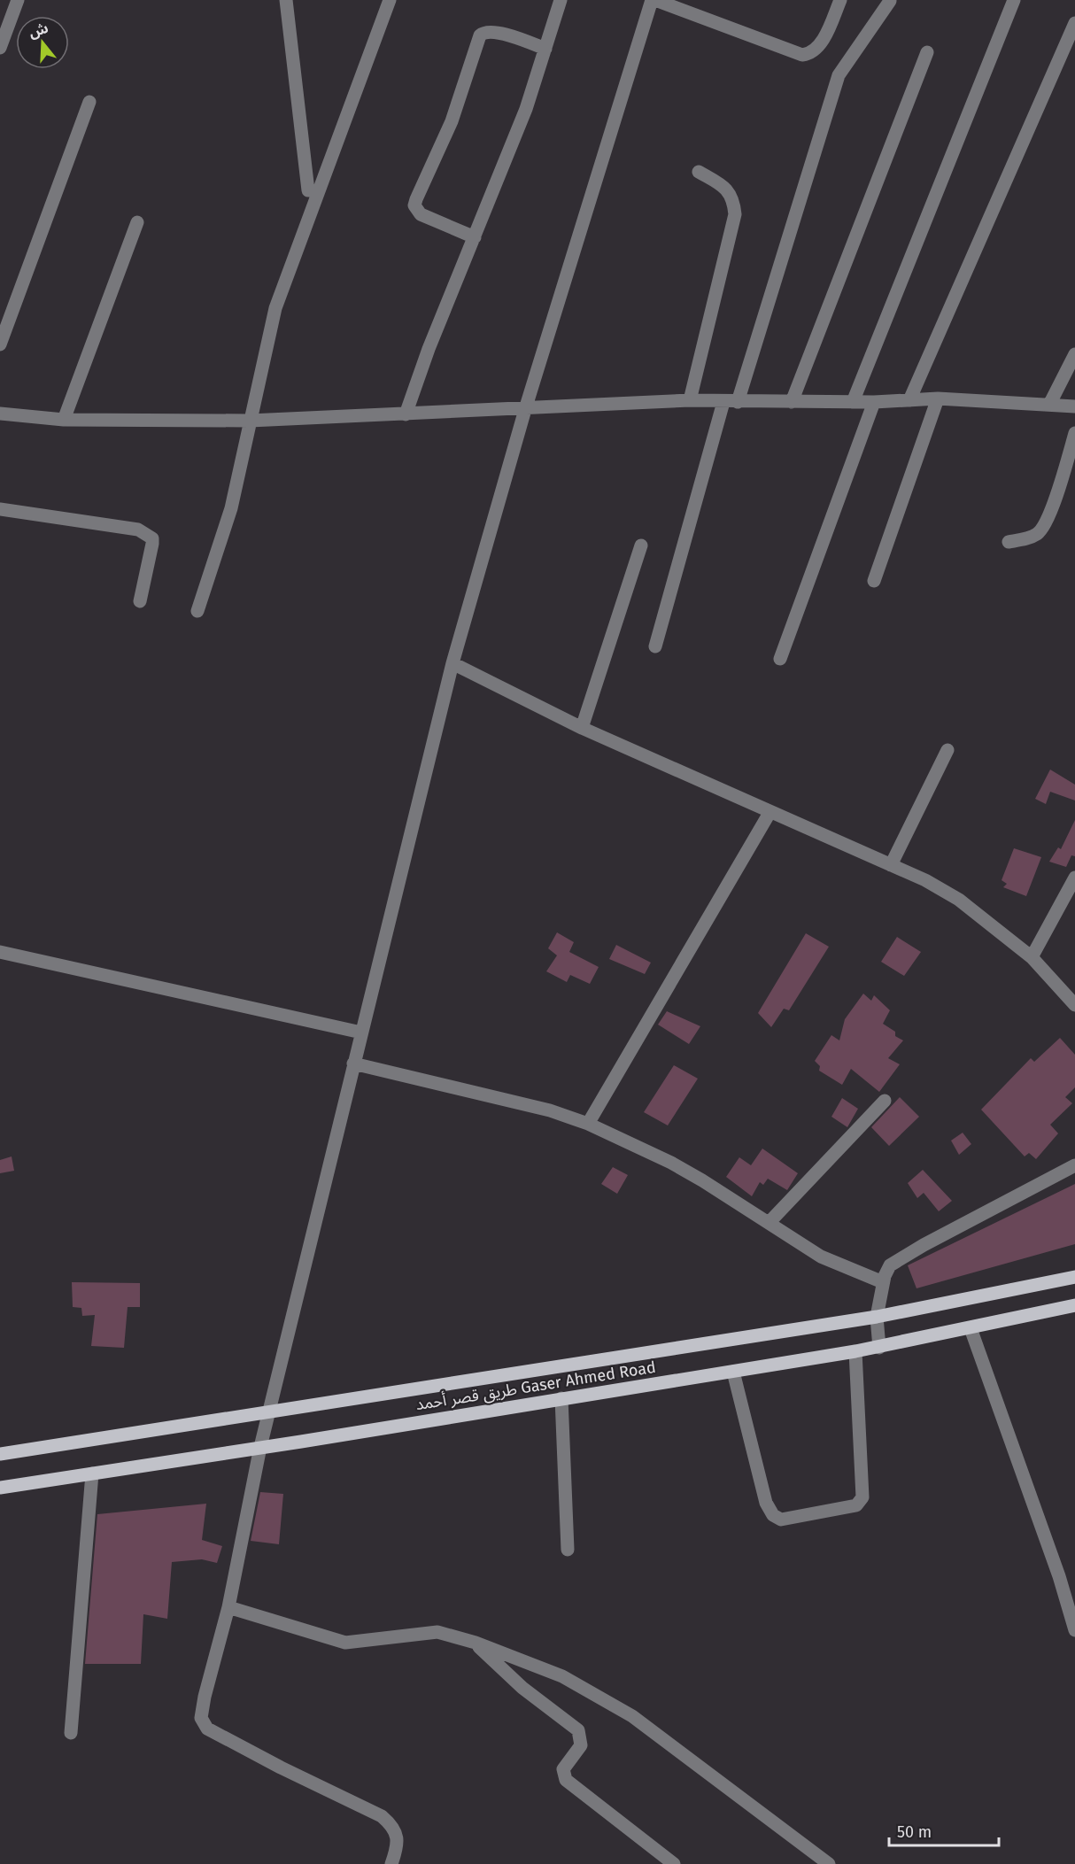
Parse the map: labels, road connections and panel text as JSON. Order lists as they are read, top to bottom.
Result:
{
  "streets": {
    "main road": ["طريق قصر أحمد Gaser Ahmed Road"]
  },
  "scale_bar": "50 m",
  "north": "top"
}
